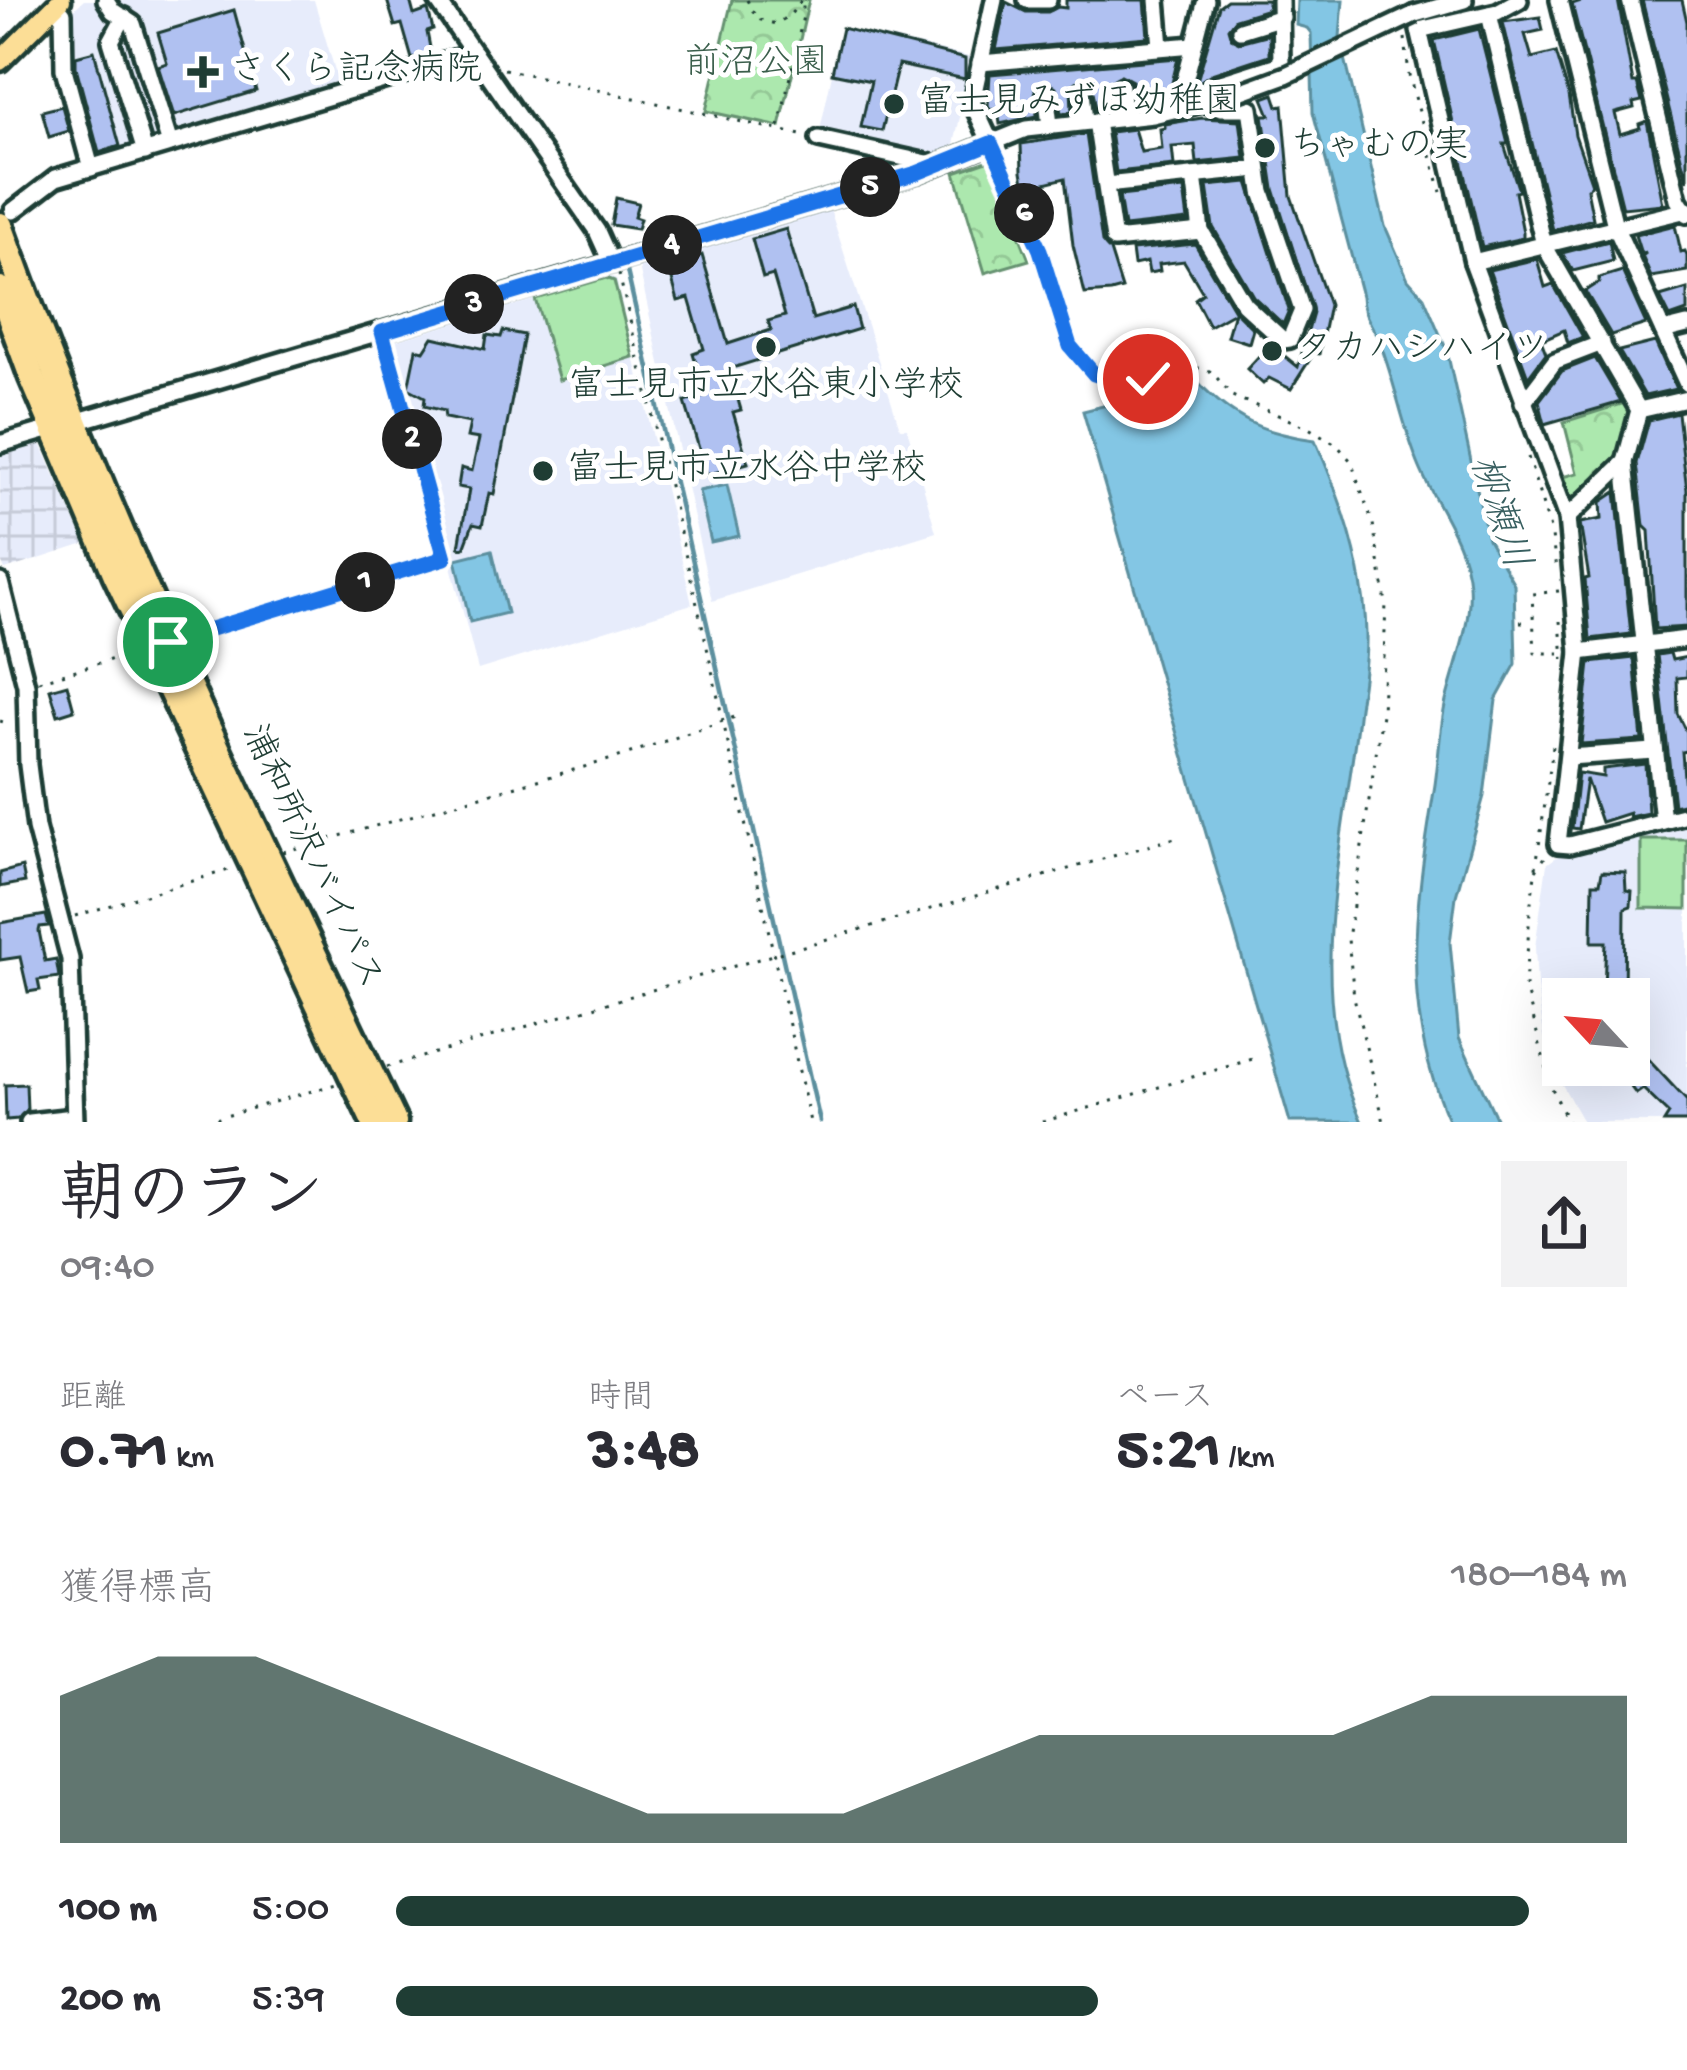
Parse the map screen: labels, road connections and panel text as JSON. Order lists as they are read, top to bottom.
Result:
{
  "streets": {
    "highway": ["浦和所沢バイパス"]
  },
  "water": ["柳瀬川"],
  "parks": ["前沼公園"],
  "places": {
    "health": ["さくら記念病院"],
    "other": [
      "富士見みずほ幼稚園",
      "ちゃむの実",
      "富士見市立水谷東小学校",
      "タカハシハイツ",
      "富士見市立水谷中学校"
    ]
  },
  "north": "top left",
  "page": {
    "pins": [
      "5",
      "6",
      "4",
      "3",
      "2",
      "1"
    ],
    "heading": ["朝のラン", "09:40"],
    "stats": [
      ["距離", "0.71 km"],
      ["時間", "3:48"],
      ["ペース", "5:21 /km"]
    ],
    "chart": ["獲得標高", "180–184 m"],
    "list": [
      {
        "name": "100 m",
        "note": "5:00"
      },
      {
        "name": "200 m",
        "note": "5:39"
      }
    ]
  }
}
